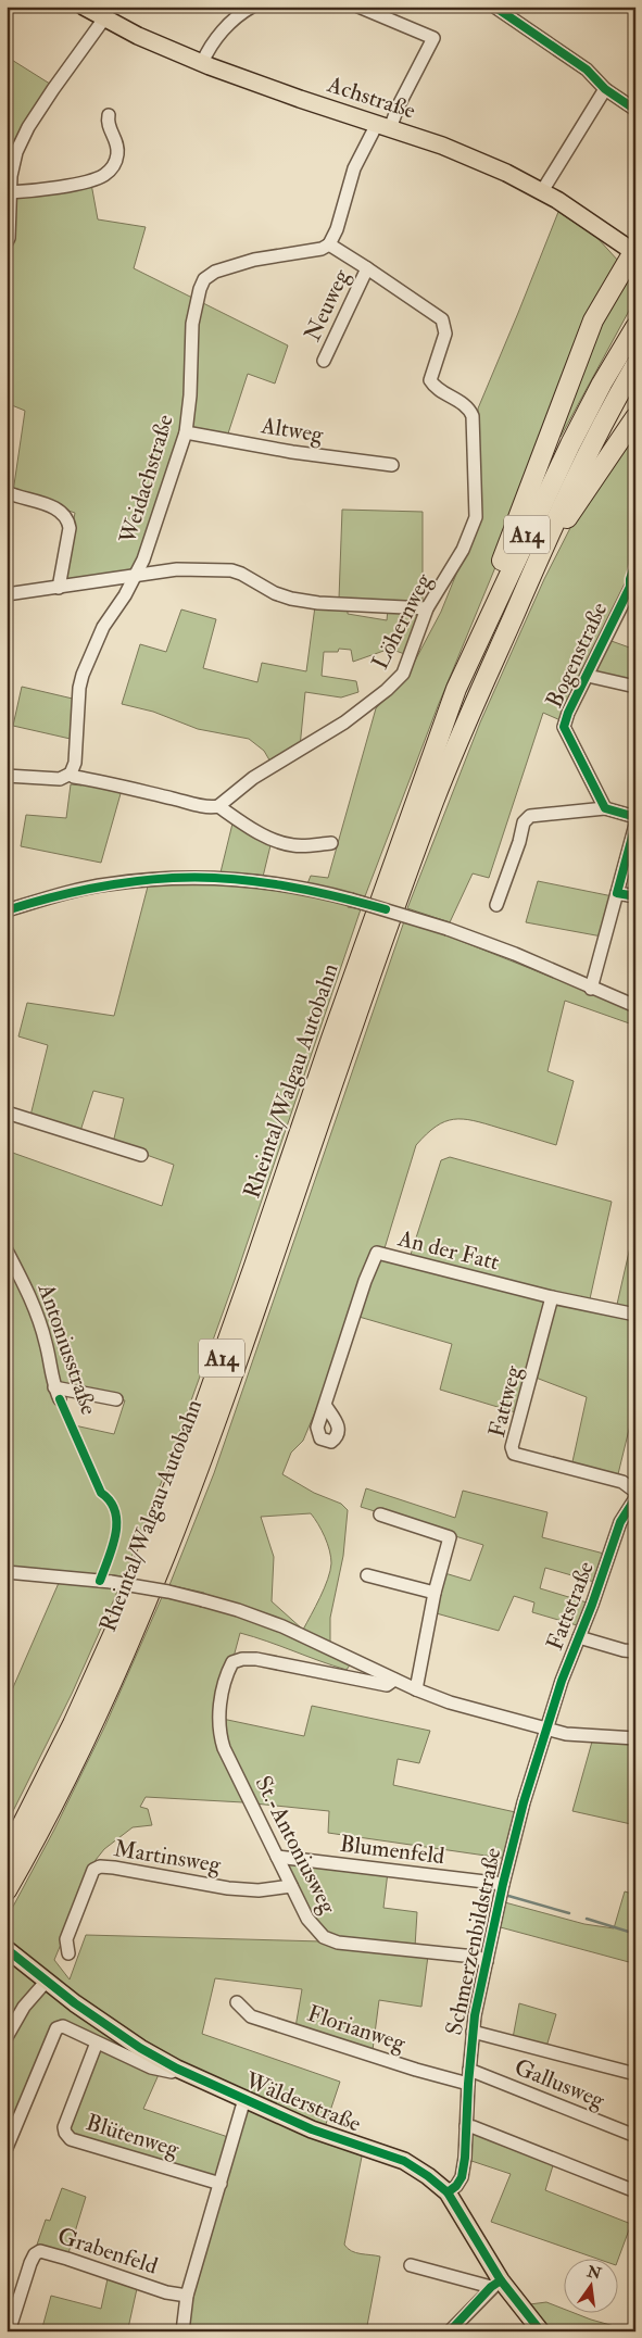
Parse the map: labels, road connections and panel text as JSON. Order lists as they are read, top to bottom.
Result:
{
  "streets": {
    "highway": ["A14", "Rheintal/Walgau Autobahn"],
    "main road": ["Achstraße", "Wälderstraße"],
    "street": [
      "Neuweg",
      "Altweg",
      "Weidachstraße",
      "Löhernweg",
      "Bogenstraße",
      "An der Fatt",
      "Antoniusstraße",
      "Fattweg",
      "Fattstraße",
      "St.-Antoniusweg",
      "Blumenfeld",
      "Martinsweg",
      "Schmerzenbildstraße",
      "Florianweg",
      "Gallusweg",
      "Blütenweg",
      "Grabenfeld"
    ]
  },
  "crossings": [
    ["Neuweg", "Löhernweg"],
    ["Altweg", "Weidachstraße"],
    ["An der Fatt", "Fattweg"],
    ["Fattstraße", "Schmerzenbildstraße"],
    ["St.-Antoniusweg", "Blumenfeld"],
    ["St.-Antoniusweg", "Martinsweg"],
    ["St.-Antoniusweg", "Schmerzenbildstraße"],
    ["Blumenfeld", "Schmerzenbildstraße"],
    ["Schmerzenbildstraße", "Florianweg"],
    ["Schmerzenbildstraße", "Gallusweg"],
    ["Schmerzenbildstraße", "Wälderstraße"],
    ["Wälderstraße", "Blütenweg"],
    ["Wälderstraße", "Grabenfeld"]
  ],
  "north": "top"
}
